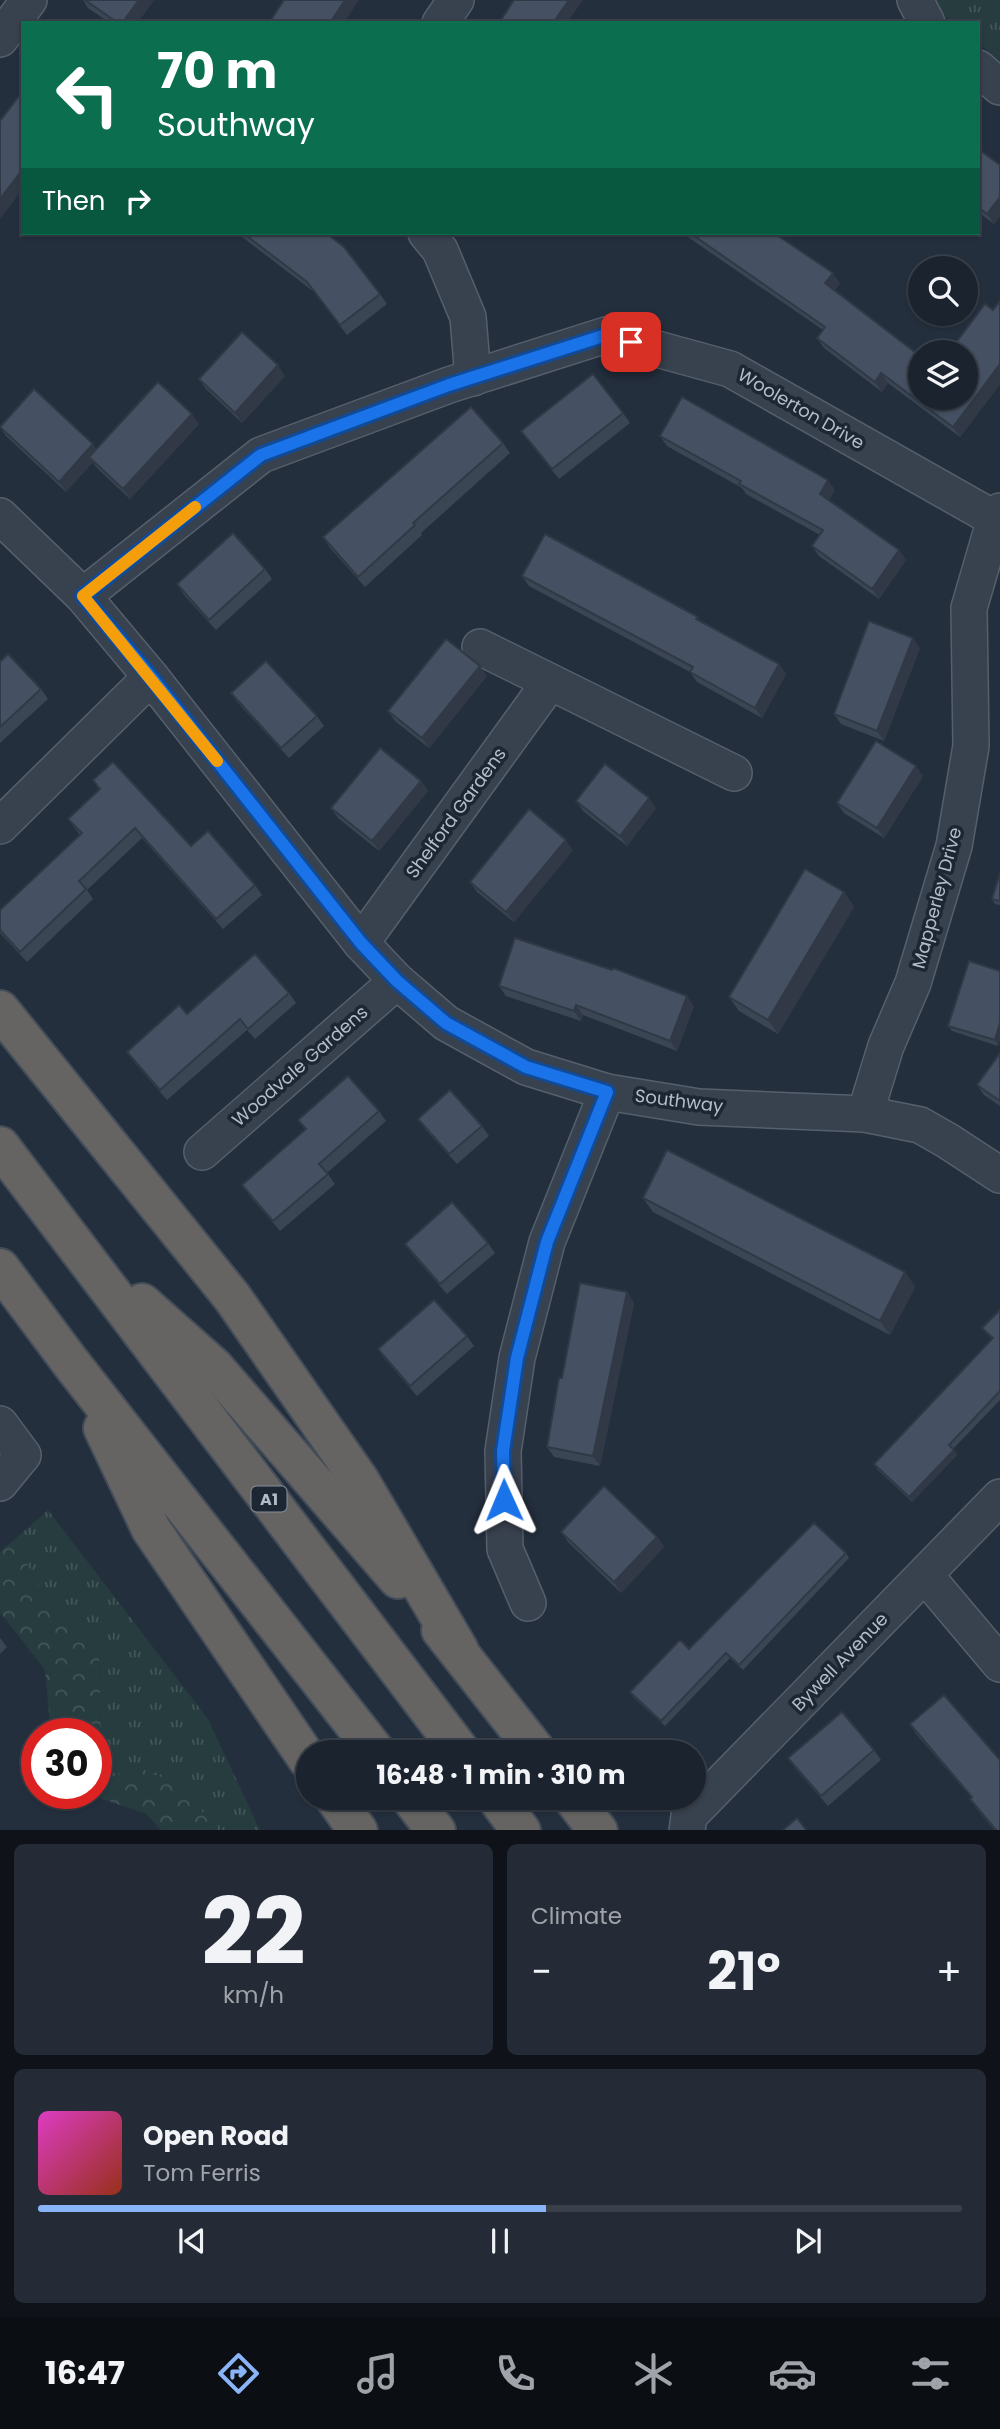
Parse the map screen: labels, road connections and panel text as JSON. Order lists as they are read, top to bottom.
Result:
{
  "streets": {
    "highway": ["A1"],
    "street": [
      "Woolerton Drive",
      "Shelford Gardens",
      "Mapperley Drive",
      "Woodvale Gardens",
      "Southway",
      "Bywell Avenue"
    ]
  },
  "crossings": [
    ["Woolerton Drive", "Mapperley Drive"],
    ["Woolerton Drive", "Southway"],
    ["Shelford Gardens", "Southway"],
    ["Mapperley Drive", "Southway"],
    ["Woodvale Gardens", "Southway"]
  ],
  "page": {
    "turn": ["70 m", "Southway"],
    "then": "Then",
    "limit": "30",
    "trip": "16:48 · 1 min · 310 m",
    "tile": [
      ["22", "km/h"],
      "Climate"
    ],
    "heat": ["−", "21°", "+"],
    "song": ["Open Road", "Tom Ferris"],
    "tabs": "16:47"
  }
}
